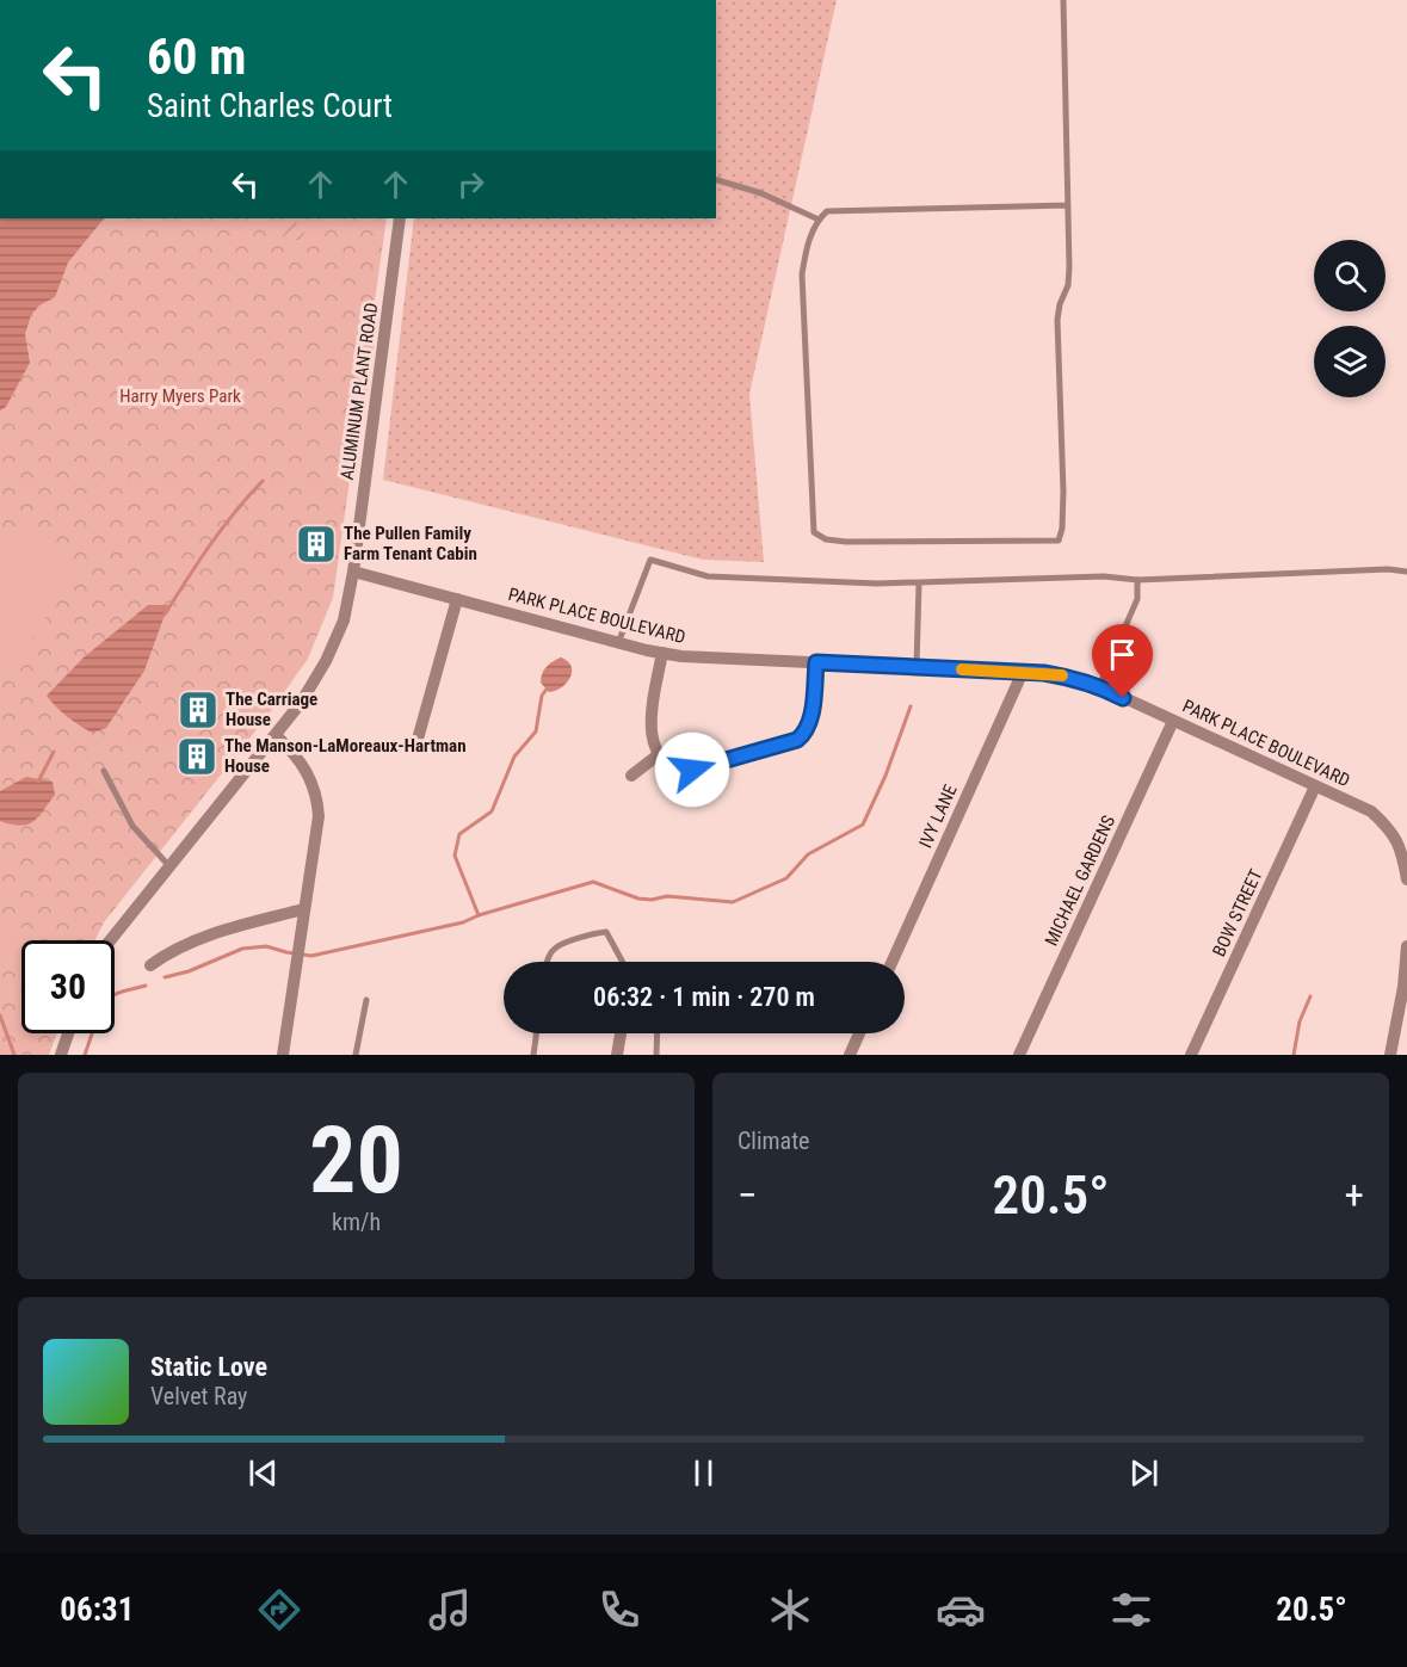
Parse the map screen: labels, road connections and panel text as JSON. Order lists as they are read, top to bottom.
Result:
{
  "streets": {
    "street": [
      "ALUMINUM PLANT ROAD",
      "PARK PLACE BOULEVARD",
      "IVY LANE",
      "MICHAEL GARDENS",
      "BOW STREET"
    ]
  },
  "crossings": [
    ["ALUMINUM PLANT ROAD", "PARK PLACE BOULEVARD"],
    ["PARK PLACE BOULEVARD", "IVY LANE"],
    ["PARK PLACE BOULEVARD", "MICHAEL GARDENS"],
    ["PARK PLACE BOULEVARD", "BOW STREET"]
  ],
  "parks": ["Harry Myers Park"],
  "places": {
    "building": ["The Pullen Family Farm Tenant Cabin", "The Carriage House", "The Manson-LaMoreaux-Hartman House"]
  },
  "page": {
    "turn": ["60 m", "Saint Charles Court"],
    "limit": "30",
    "trip": "06:32 · 1 min · 270 m",
    "tile": [
      ["20", "km/h"],
      "Climate"
    ],
    "heat": ["−", "20.5°", "+"],
    "song": ["Static Love", "Velvet Ray"],
    "tabs": ["06:31", "20.5°"]
  }
}
